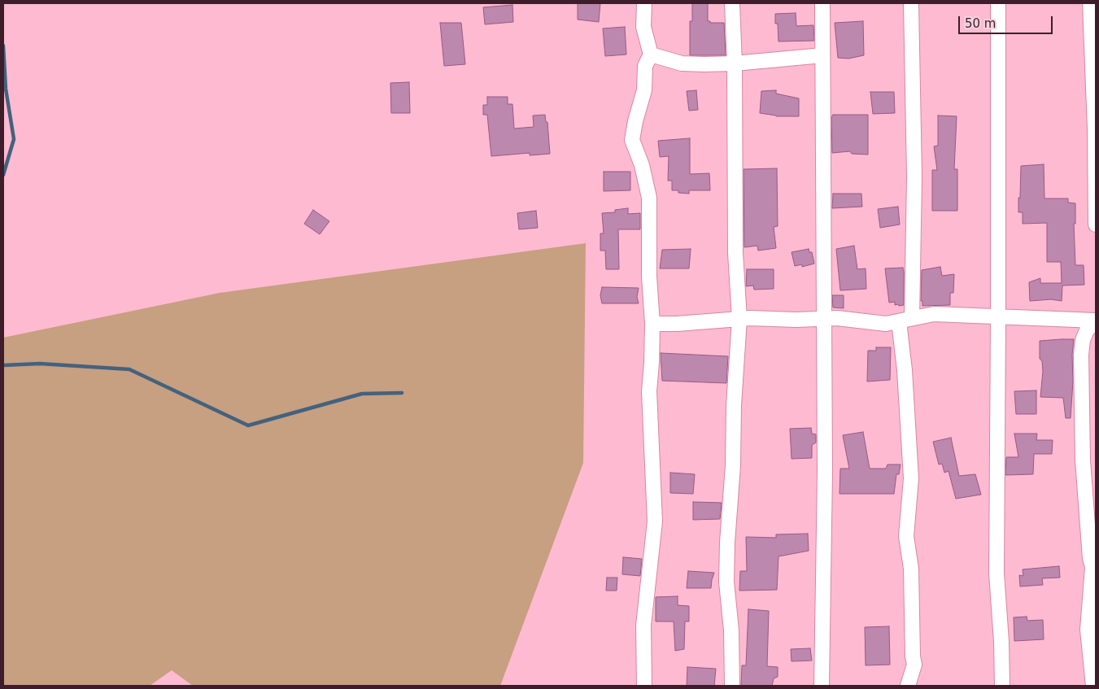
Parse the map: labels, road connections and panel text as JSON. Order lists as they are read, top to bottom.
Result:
{
  "scale_bar": "50 m"
}
